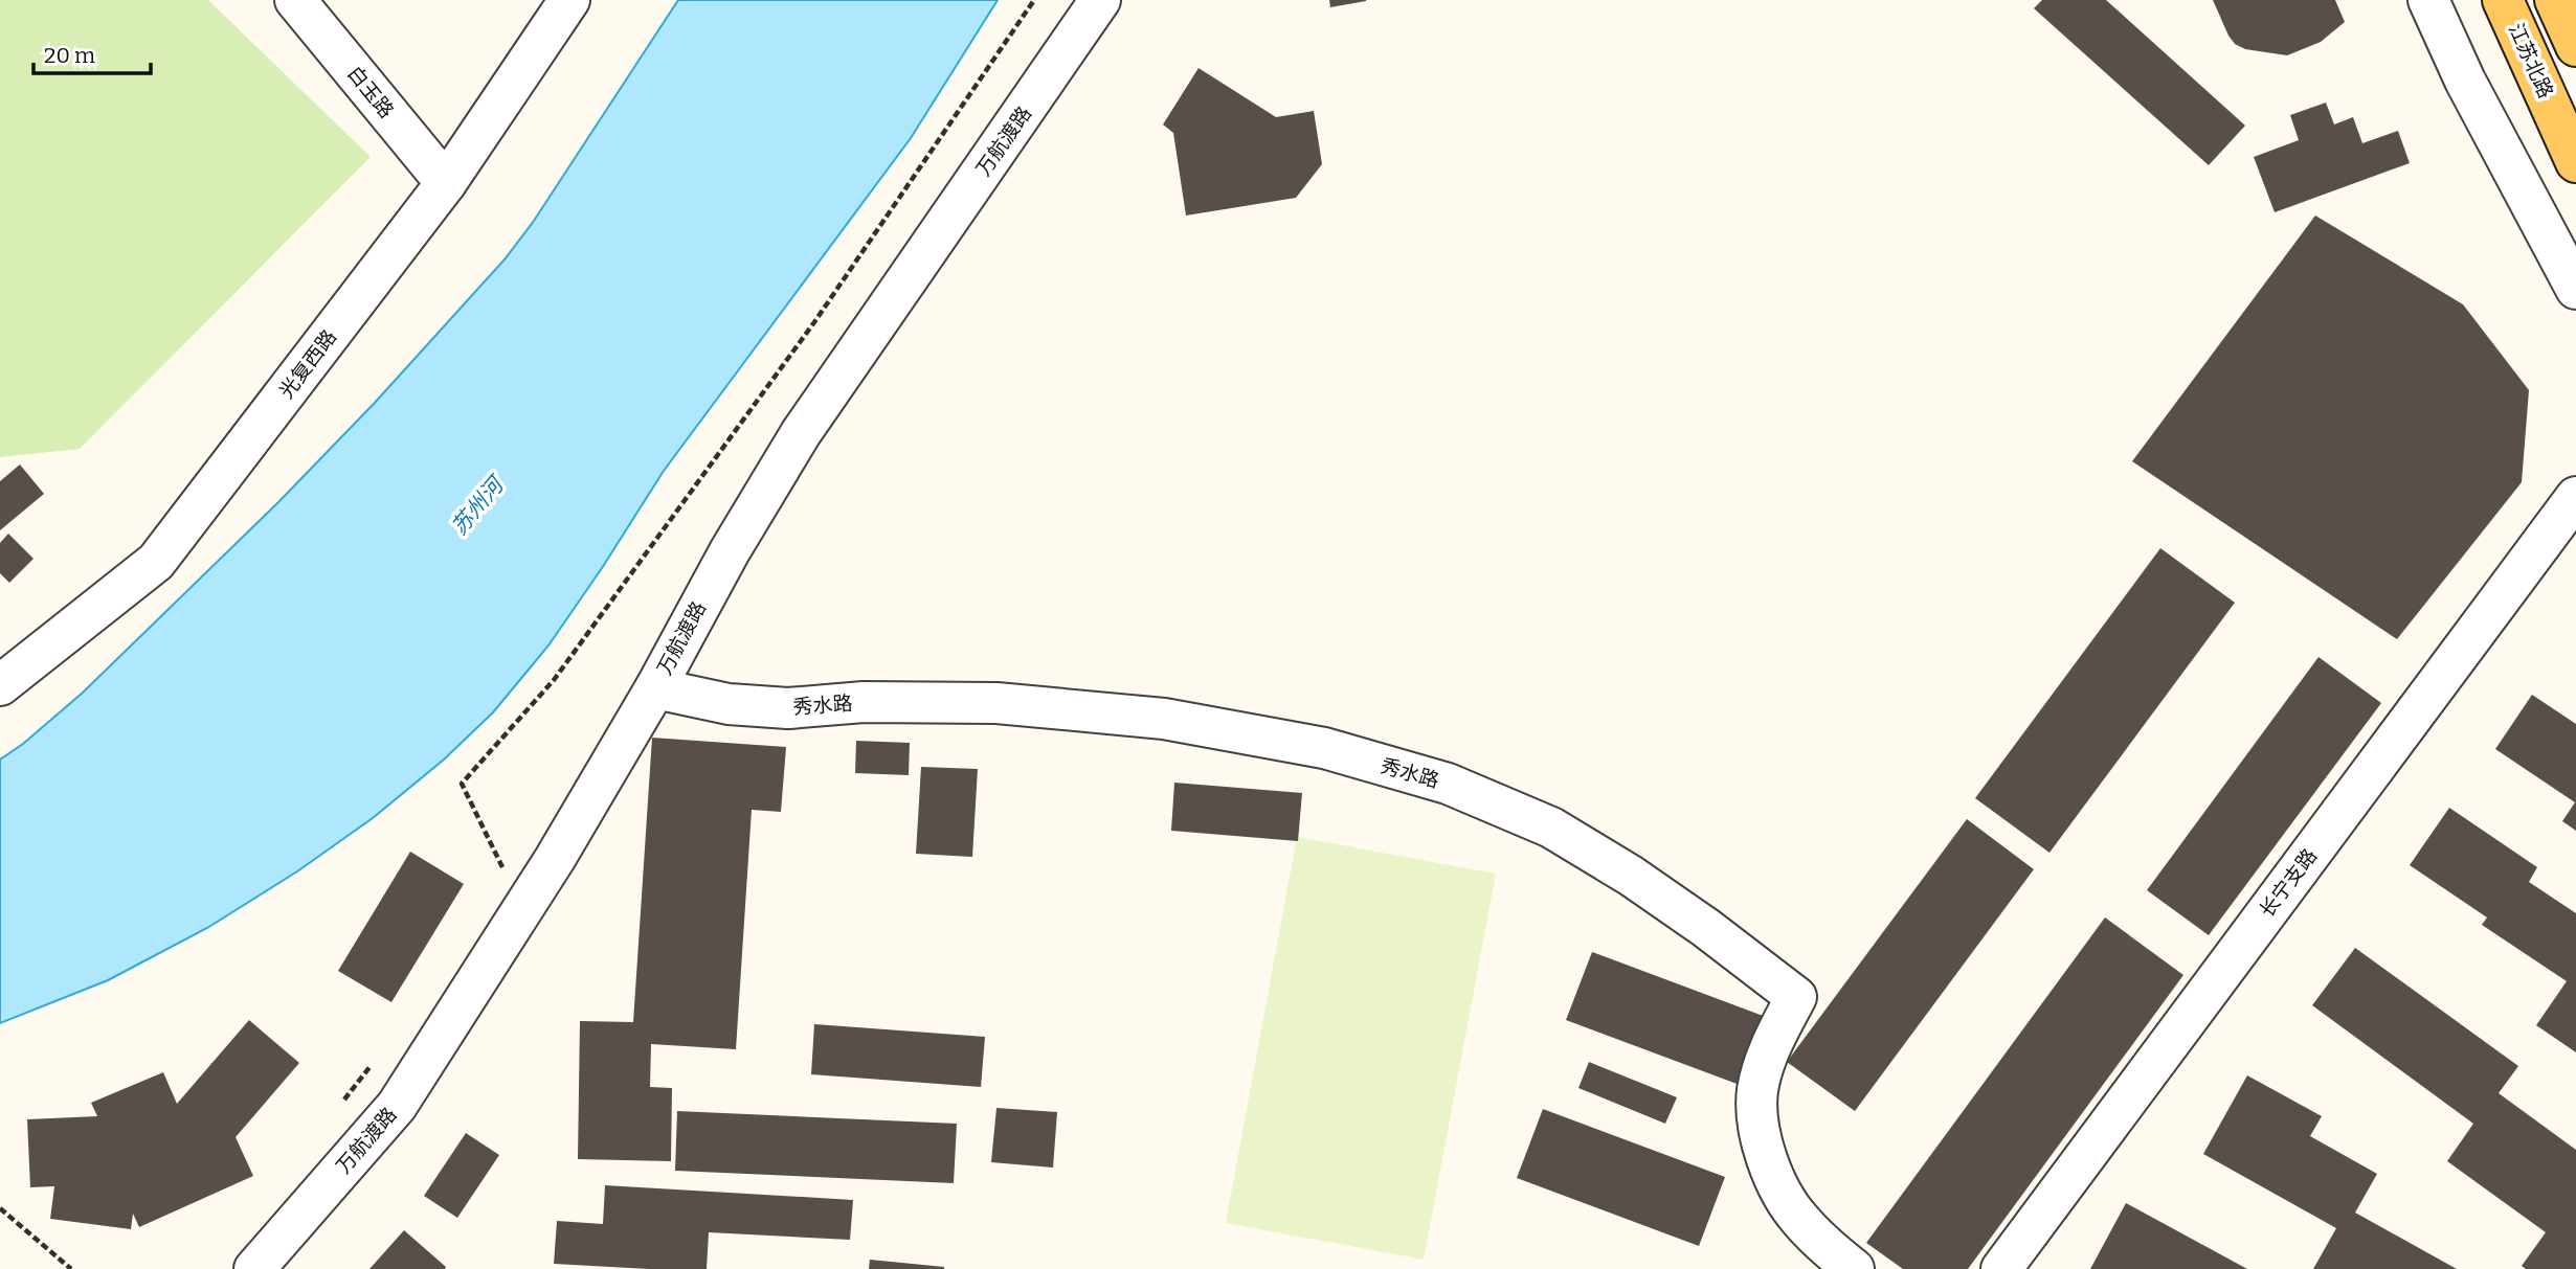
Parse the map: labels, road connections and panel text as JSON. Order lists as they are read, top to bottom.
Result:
{
  "streets": {
    "main road": ["江苏北路"],
    "street": [
      "白玉路",
      "万航渡路",
      "光复西路",
      "秀水路",
      "长宁支路"
    ]
  },
  "crossings": [
    ["白玉路", "光复西路"],
    ["万航渡路", "秀水路"]
  ],
  "water": ["苏州河"],
  "scale_bar": "20 m"
}
